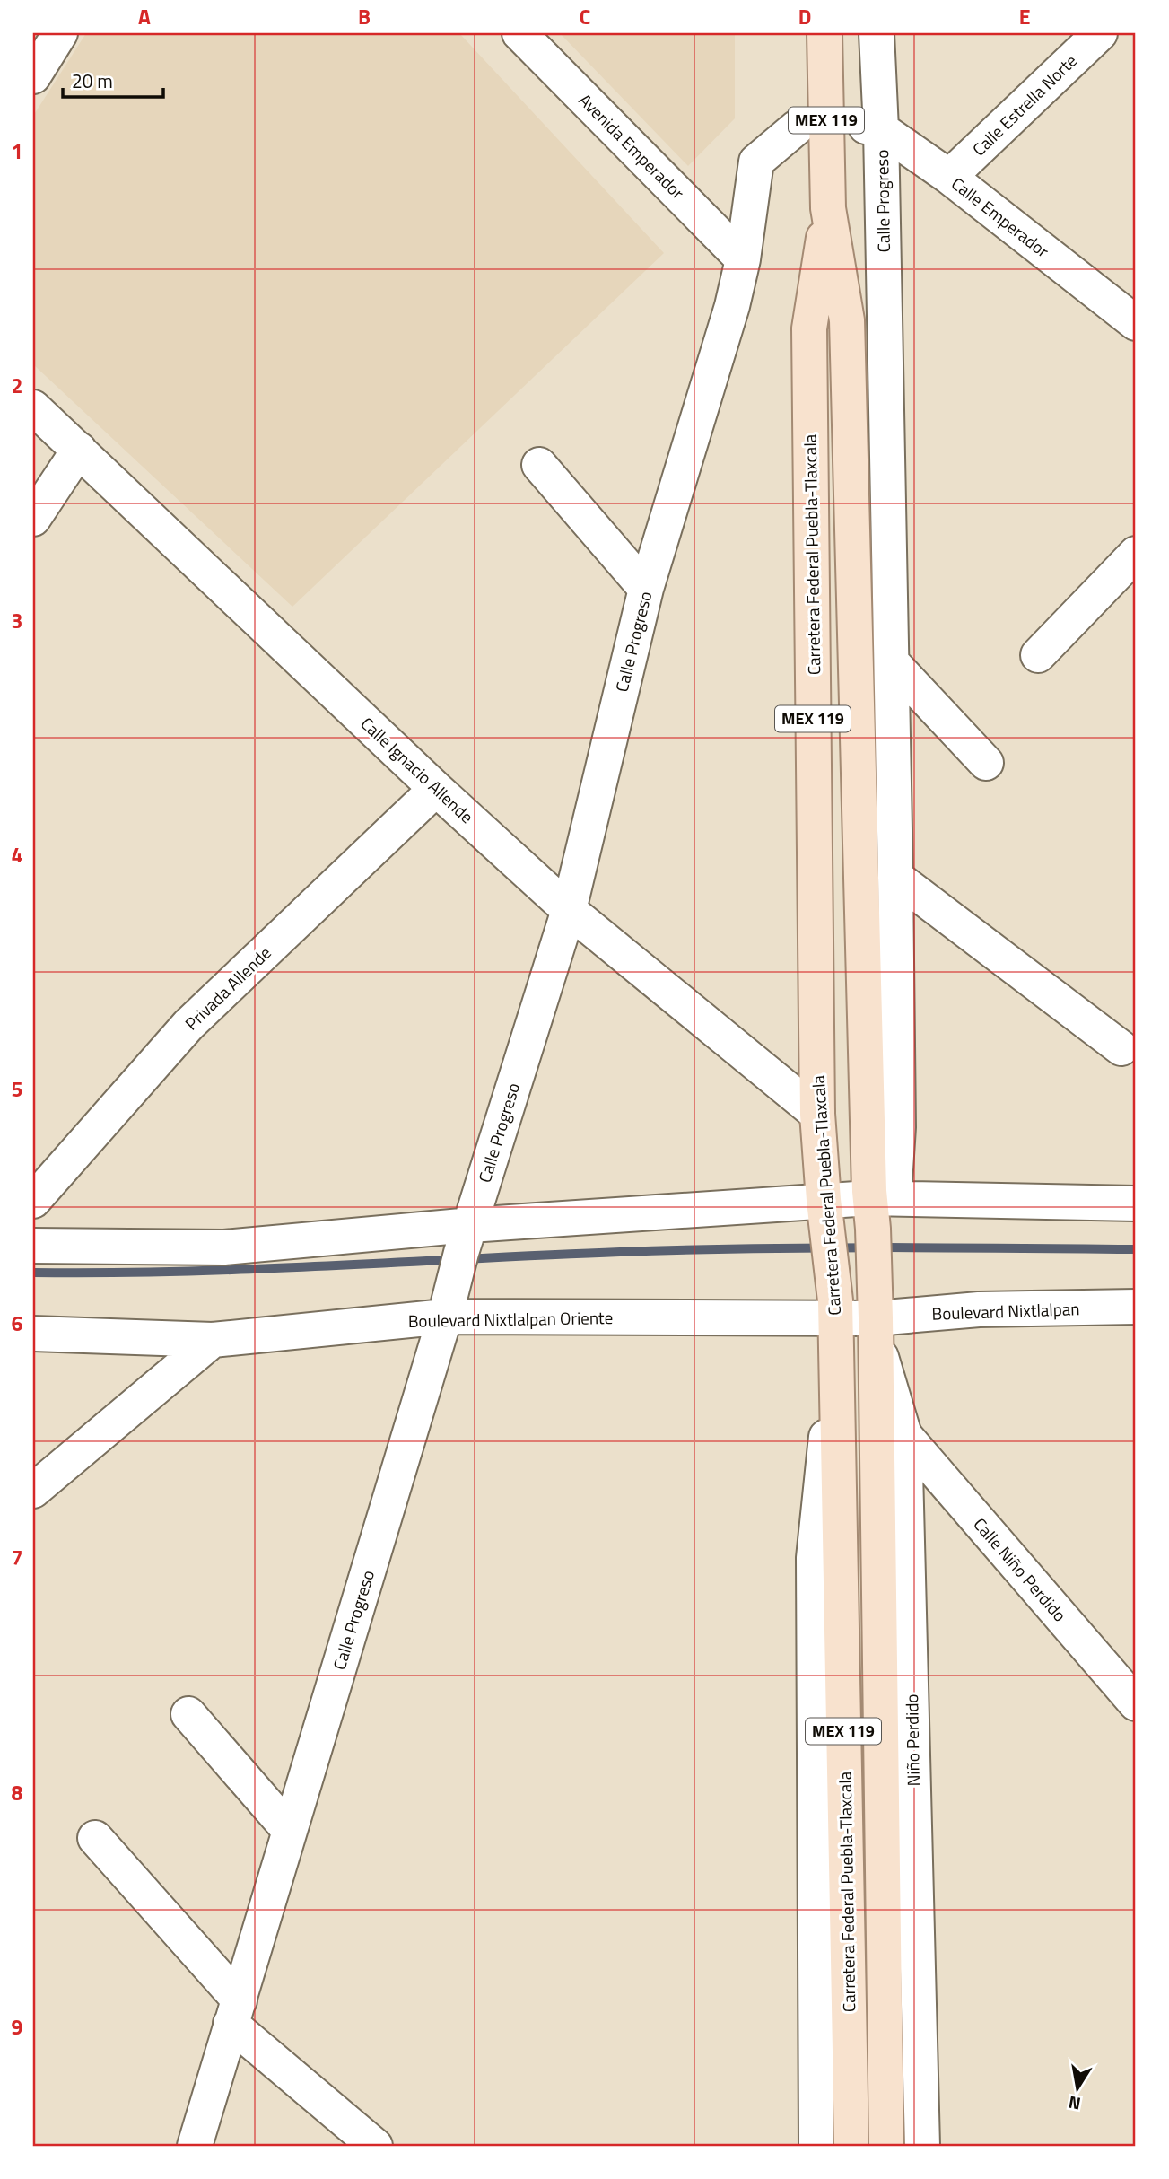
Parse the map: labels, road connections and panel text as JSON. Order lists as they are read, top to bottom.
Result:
{
  "streets": {
    "main road": ["MEX 119", "Carretera Federal Puebla-Tlaxcala"],
    "street": [
      "Calle Estrella Norte",
      "Avenida Emperador",
      "Calle Progreso",
      "Calle Emperador",
      "Calle Ignacio Allende",
      "Privada Allende",
      "Boulevard Nixtlalpan",
      "Boulevard Nixtlalpan Oriente",
      "Calle Niño Perdido",
      "Niño Perdido"
    ]
  },
  "crossings": [
    ["Calle Estrella Norte", "Calle Emperador"],
    ["Avenida Emperador", "Calle Progreso"],
    ["Calle Progreso", "Calle Emperador"],
    ["Calle Progreso", "Carretera Federal Puebla-Tlaxcala"],
    ["Calle Progreso", "Calle Ignacio Allende"],
    ["Calle Progreso", "Boulevard Nixtlalpan Oriente"],
    ["Carretera Federal Puebla-Tlaxcala", "Calle Ignacio Allende"],
    ["Carretera Federal Puebla-Tlaxcala", "Boulevard Nixtlalpan"],
    ["Carretera Federal Puebla-Tlaxcala", "Boulevard Nixtlalpan Oriente"],
    ["Carretera Federal Puebla-Tlaxcala", "Niño Perdido"],
    ["Calle Ignacio Allende", "Privada Allende"],
    ["Boulevard Nixtlalpan", "Boulevard Nixtlalpan Oriente"],
    ["Boulevard Nixtlalpan", "Niño Perdido"],
    ["Boulevard Nixtlalpan Oriente", "Niño Perdido"],
    ["Calle Niño Perdido", "Niño Perdido"]
  ],
  "scale_bar": "20 m",
  "north": "bottom",
  "grid": {
    "columns": [
      "A",
      "B",
      "C",
      "D",
      "E"
    ],
    "rows": [
      "1",
      "2",
      "3",
      "4",
      "5",
      "6",
      "7",
      "8",
      "9"
    ]
  }
}
